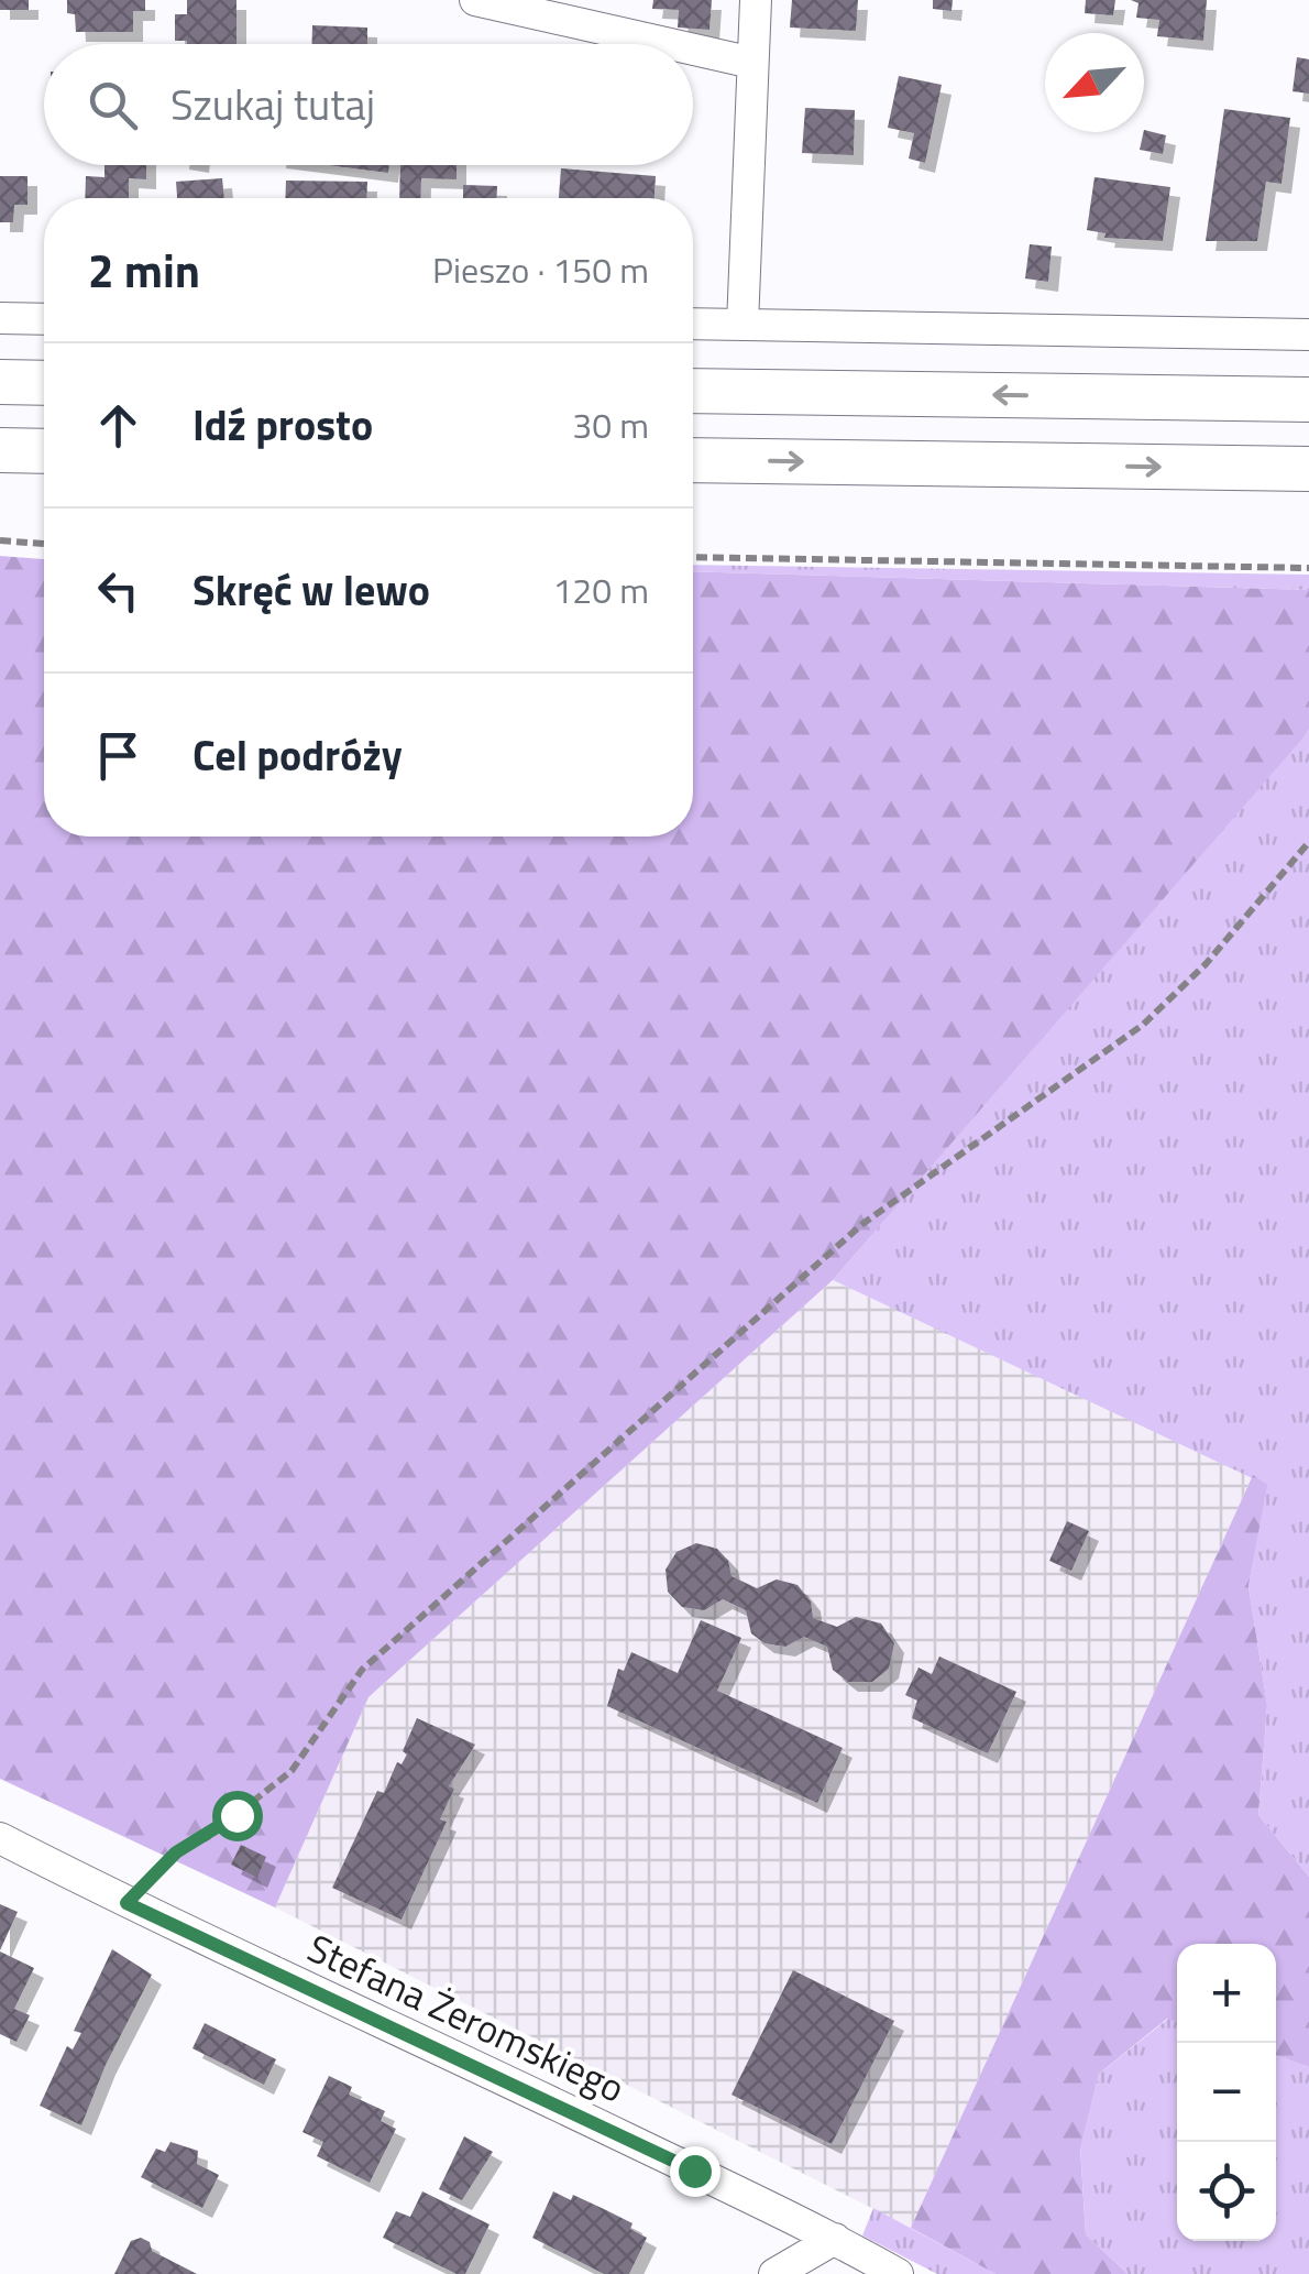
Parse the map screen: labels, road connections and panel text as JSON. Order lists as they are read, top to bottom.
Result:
{
  "streets": {
    "street": ["Stefana Żeromskiego"]
  },
  "north": "bottom left",
  "page": {
    "search": "Szukaj tutaj",
    "heading": ["2 min", "Pieszo · 150 m"],
    "list": [
      ["Idź prosto", "30 m"],
      ["Skręć w lewo", "120 m"],
      "Cel podróży"
    ],
    "map_buttons": ["+", "−"]
  }
}
